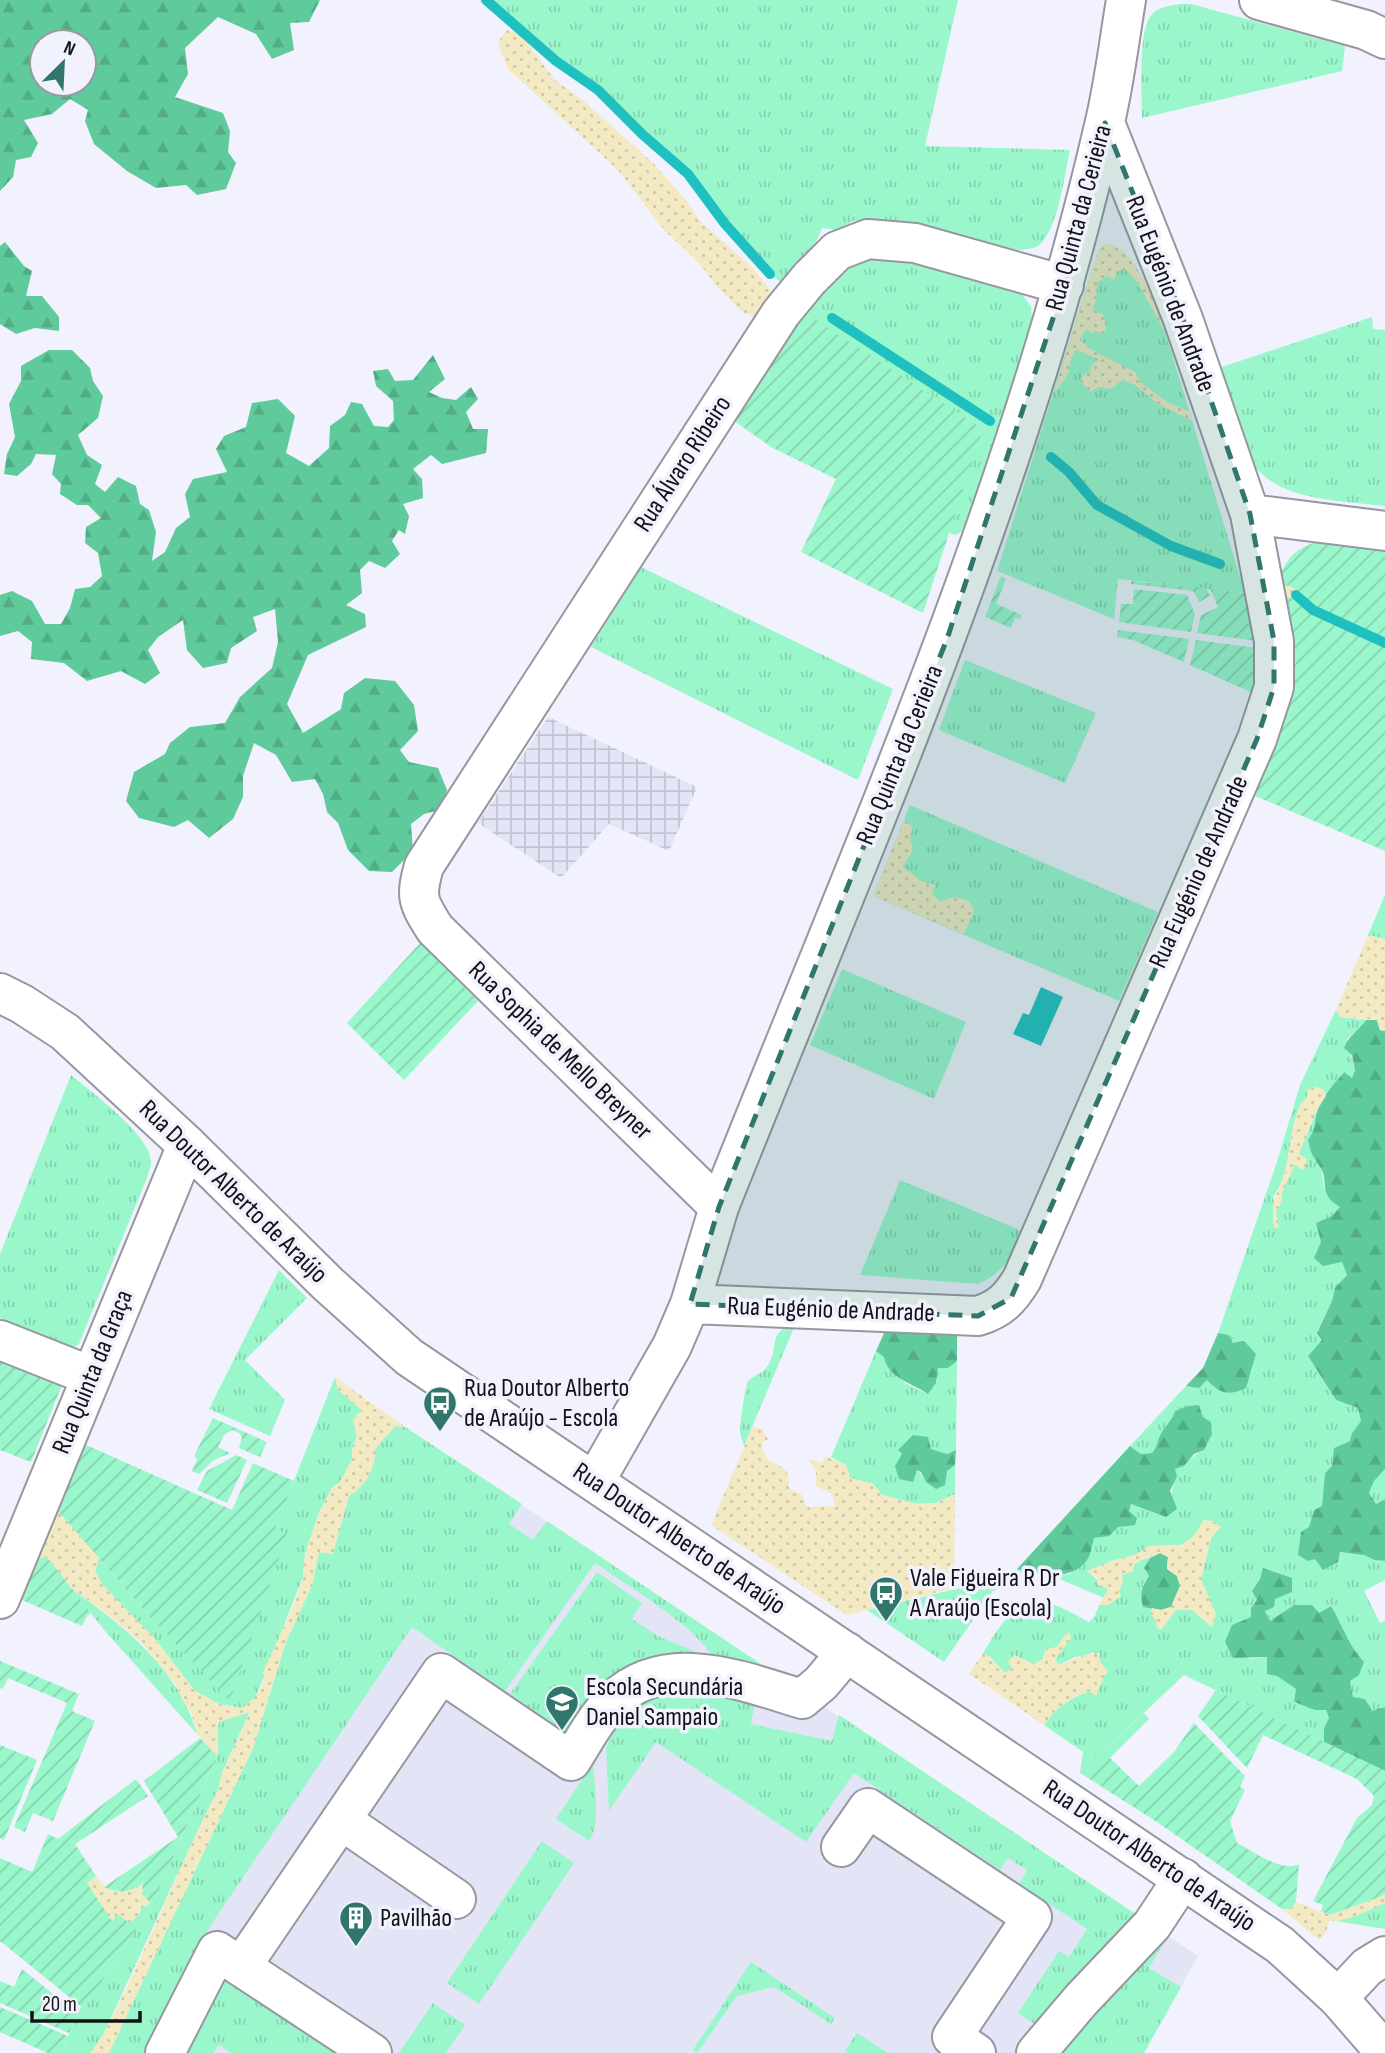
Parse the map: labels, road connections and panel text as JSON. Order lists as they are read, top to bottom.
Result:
{
  "streets": {
    "street": [
      "Rua Quinta da Cerieira",
      "Rua Eugénio de Andrade",
      "Rua Álvaro Ribeiro",
      "Rua Sophia de Mello Breyner",
      "Rua Doutor Alberto de Araújo",
      "Rua Quinta da Graça"
    ]
  },
  "crossings": [
    ["Rua Quinta da Cerieira", "Rua Eugénio de Andrade"],
    ["Rua Quinta da Cerieira", "Rua Álvaro Ribeiro"],
    ["Rua Quinta da Cerieira", "Rua Sophia de Mello Breyner"],
    ["Rua Quinta da Cerieira", "Rua Doutor Alberto de Araújo"],
    ["Rua Álvaro Ribeiro", "Rua Sophia de Mello Breyner"],
    ["Rua Doutor Alberto de Araújo", "Rua Quinta da Graça"]
  ],
  "places": {
    "bus stop": ["Rua Doutor Alberto de Araújo - Escola", "Vale Figueira R Dr A Araújo (Escola)"],
    "school or university": ["Escola Secundária Daniel Sampaio"],
    "building": ["Pavilhão"]
  },
  "scale_bar": "20 m",
  "north": "top right"
}
